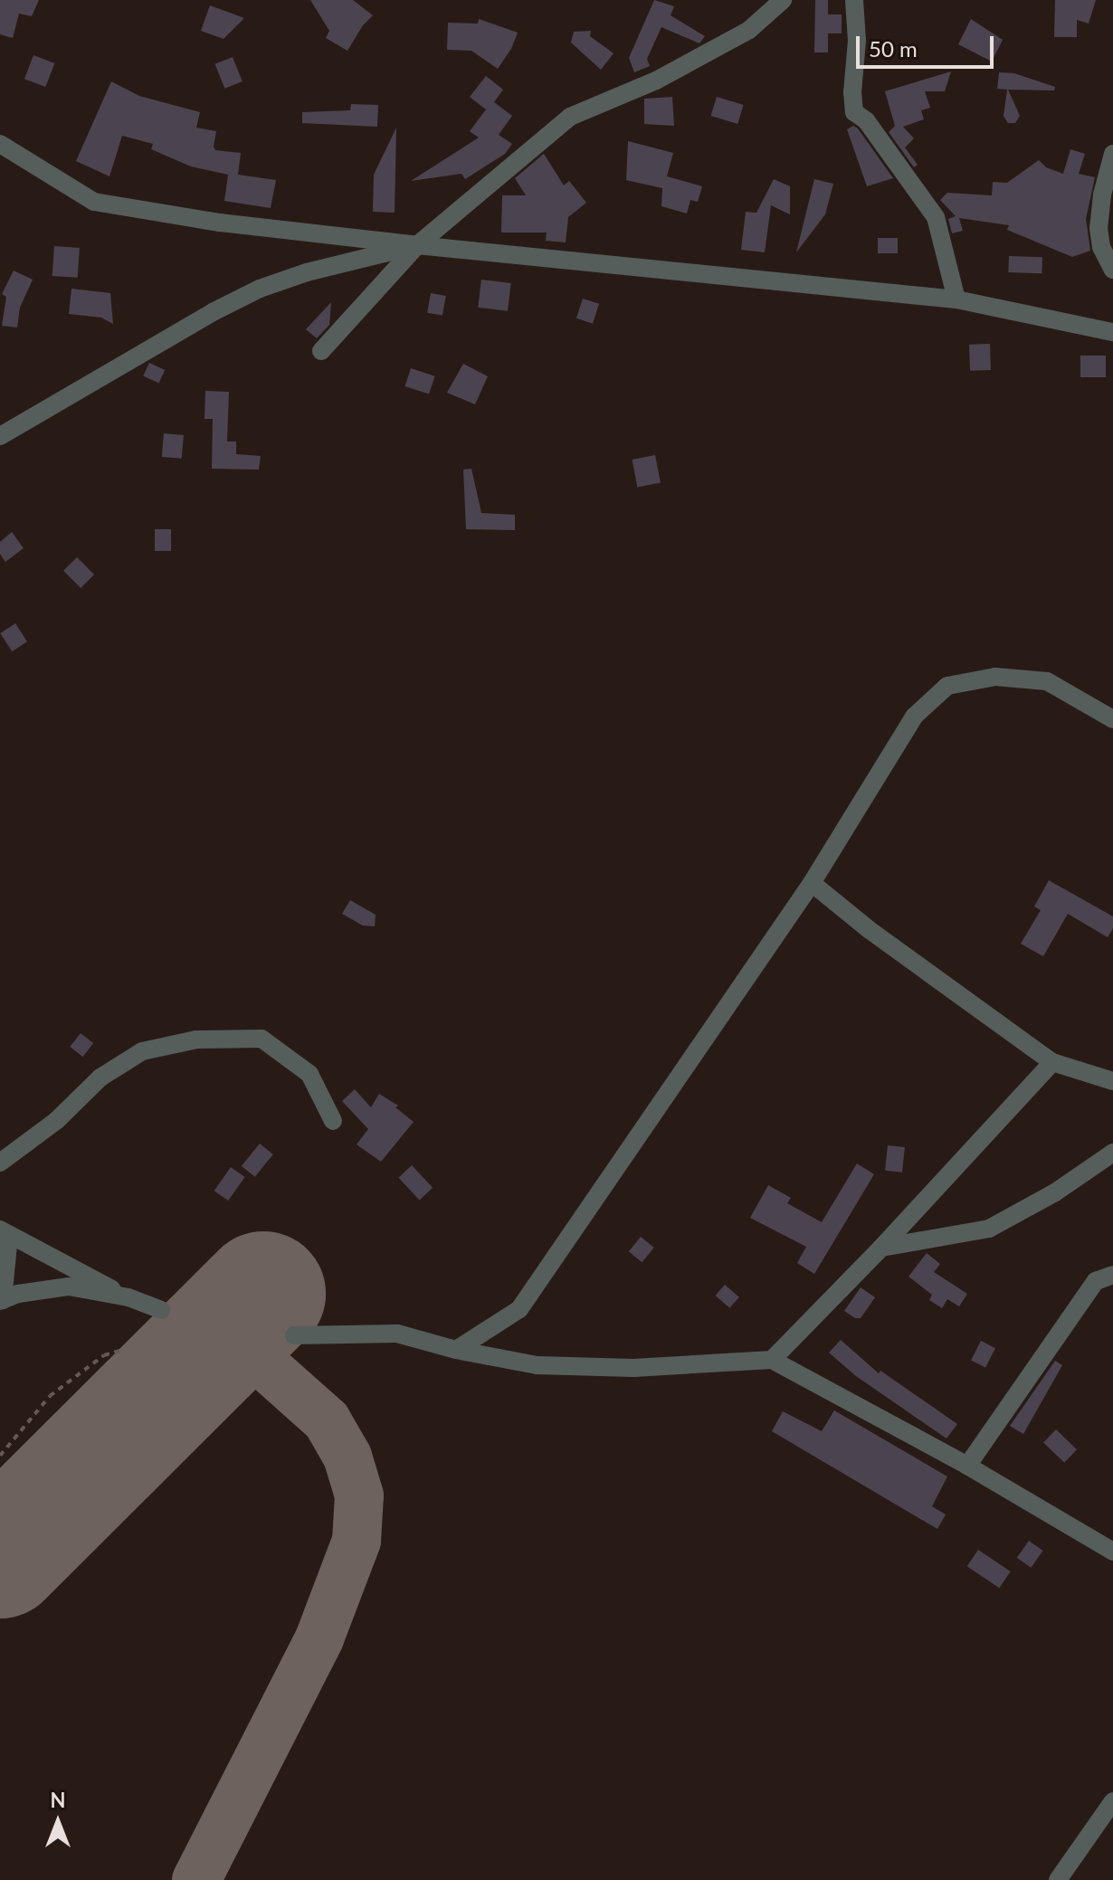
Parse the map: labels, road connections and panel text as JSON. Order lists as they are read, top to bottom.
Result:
{
  "scale_bar": "50 m",
  "north": "top"
}
